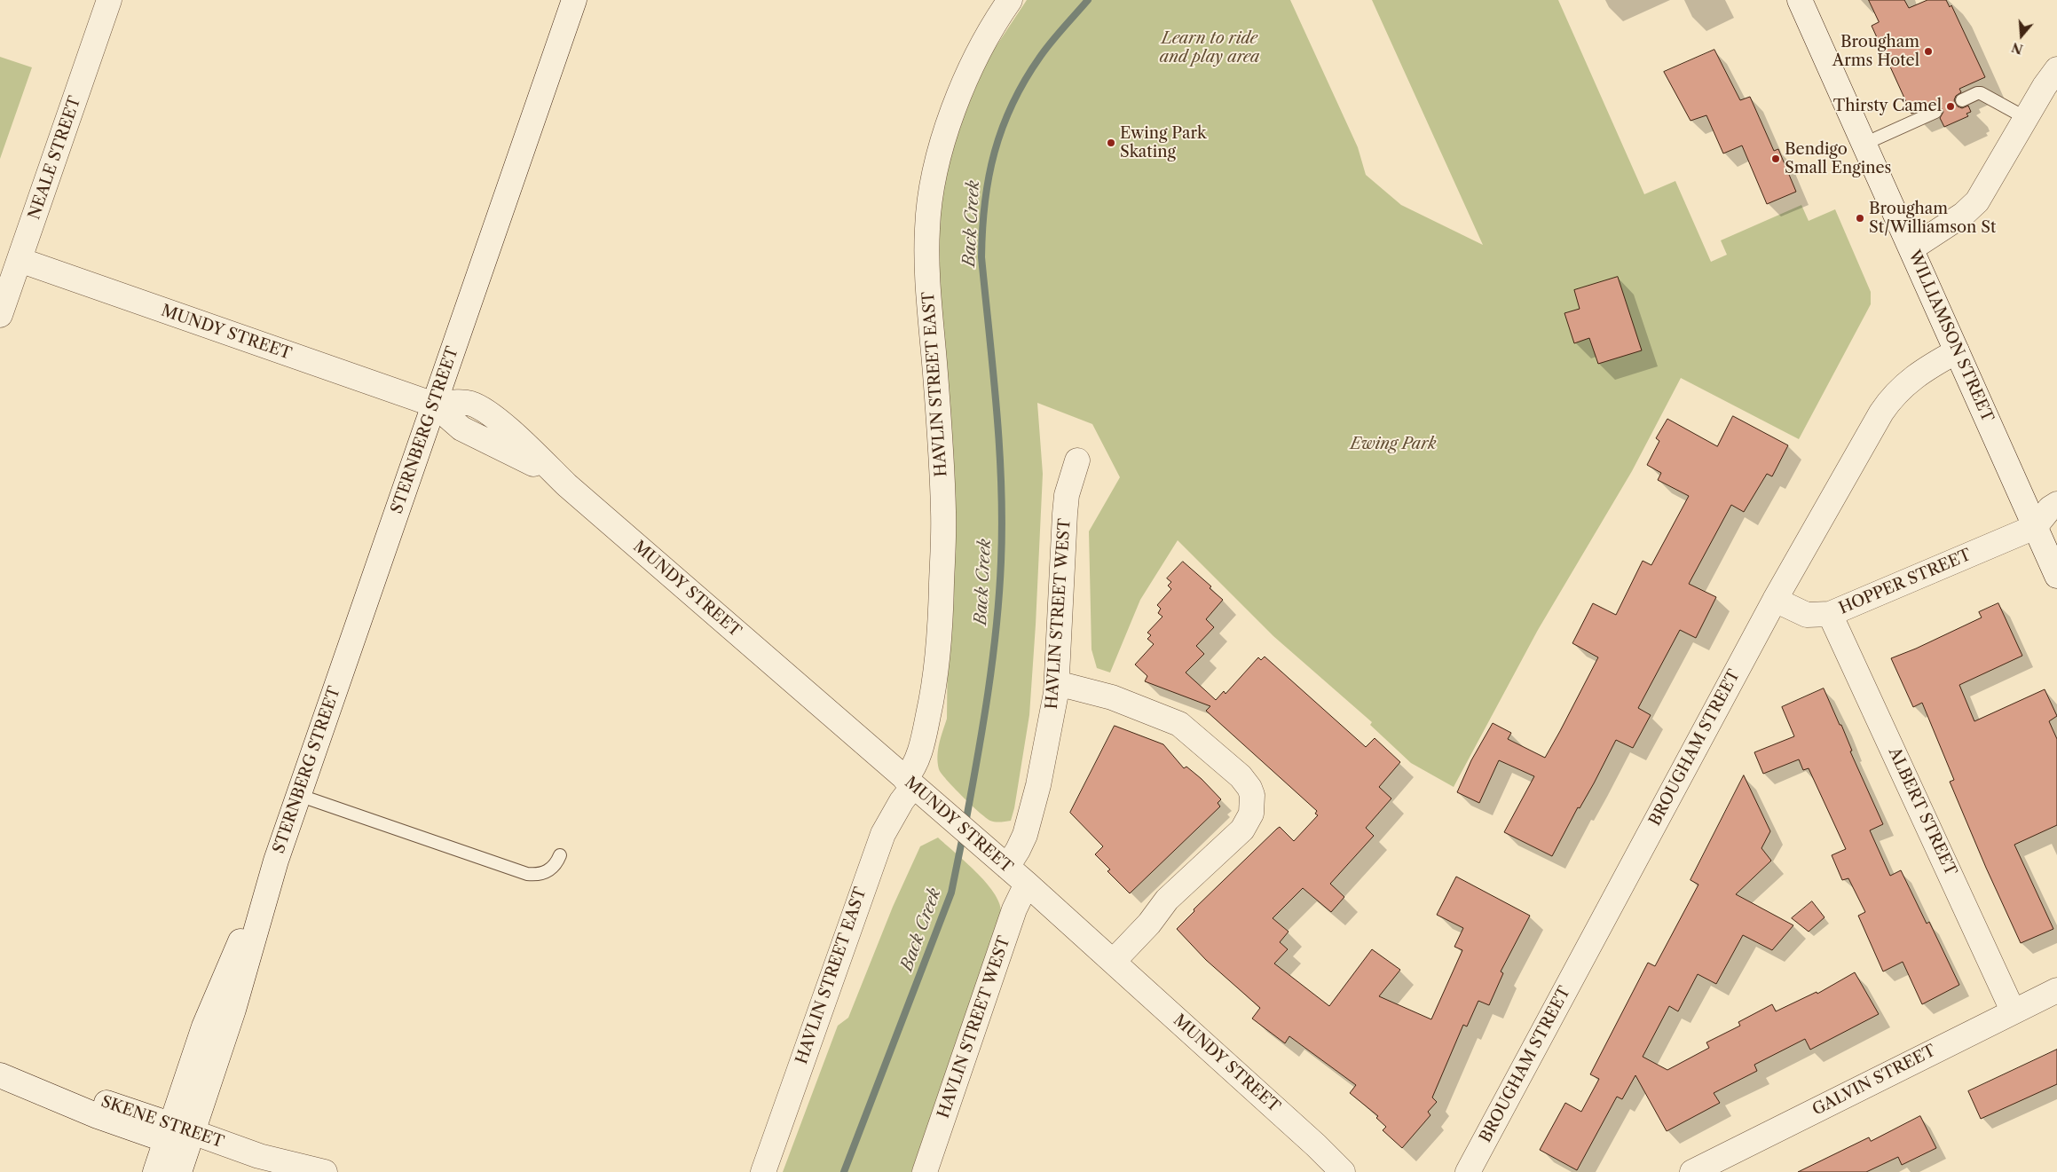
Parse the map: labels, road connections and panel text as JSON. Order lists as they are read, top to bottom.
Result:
{
  "streets": {
    "street": [
      "NEALE STREET",
      "MUNDY STREET",
      "WILLIAMSON STREET",
      "HAVLIN STREET EAST",
      "STERNBERG STREET",
      "HOPPER STREET",
      "HAVLIN STREET WEST",
      "BROUGHAM STREET",
      "ALBERT STREET",
      "GALVIN STREET",
      "SKENE STREET"
    ]
  },
  "crossings": [
    ["NEALE STREET", "MUNDY STREET"],
    ["MUNDY STREET", "HAVLIN STREET EAST"],
    ["MUNDY STREET", "STERNBERG STREET"],
    ["MUNDY STREET", "HAVLIN STREET WEST"],
    ["WILLIAMSON STREET", "HOPPER STREET"],
    ["WILLIAMSON STREET", "BROUGHAM STREET"],
    ["STERNBERG STREET", "SKENE STREET"],
    ["HOPPER STREET", "BROUGHAM STREET"],
    ["HOPPER STREET", "ALBERT STREET"],
    ["ALBERT STREET", "GALVIN STREET"]
  ],
  "water": ["Back Creek"],
  "parks": ["Learn to ride and play area", "Ewing Park"],
  "places": [
    "Brougham Arms Hotel",
    "Thirsty Camel",
    "Ewing Park Skating",
    "Bendigo Small Engines",
    "Brougham St/Williamson St"
  ],
  "north": "bottom"
}
